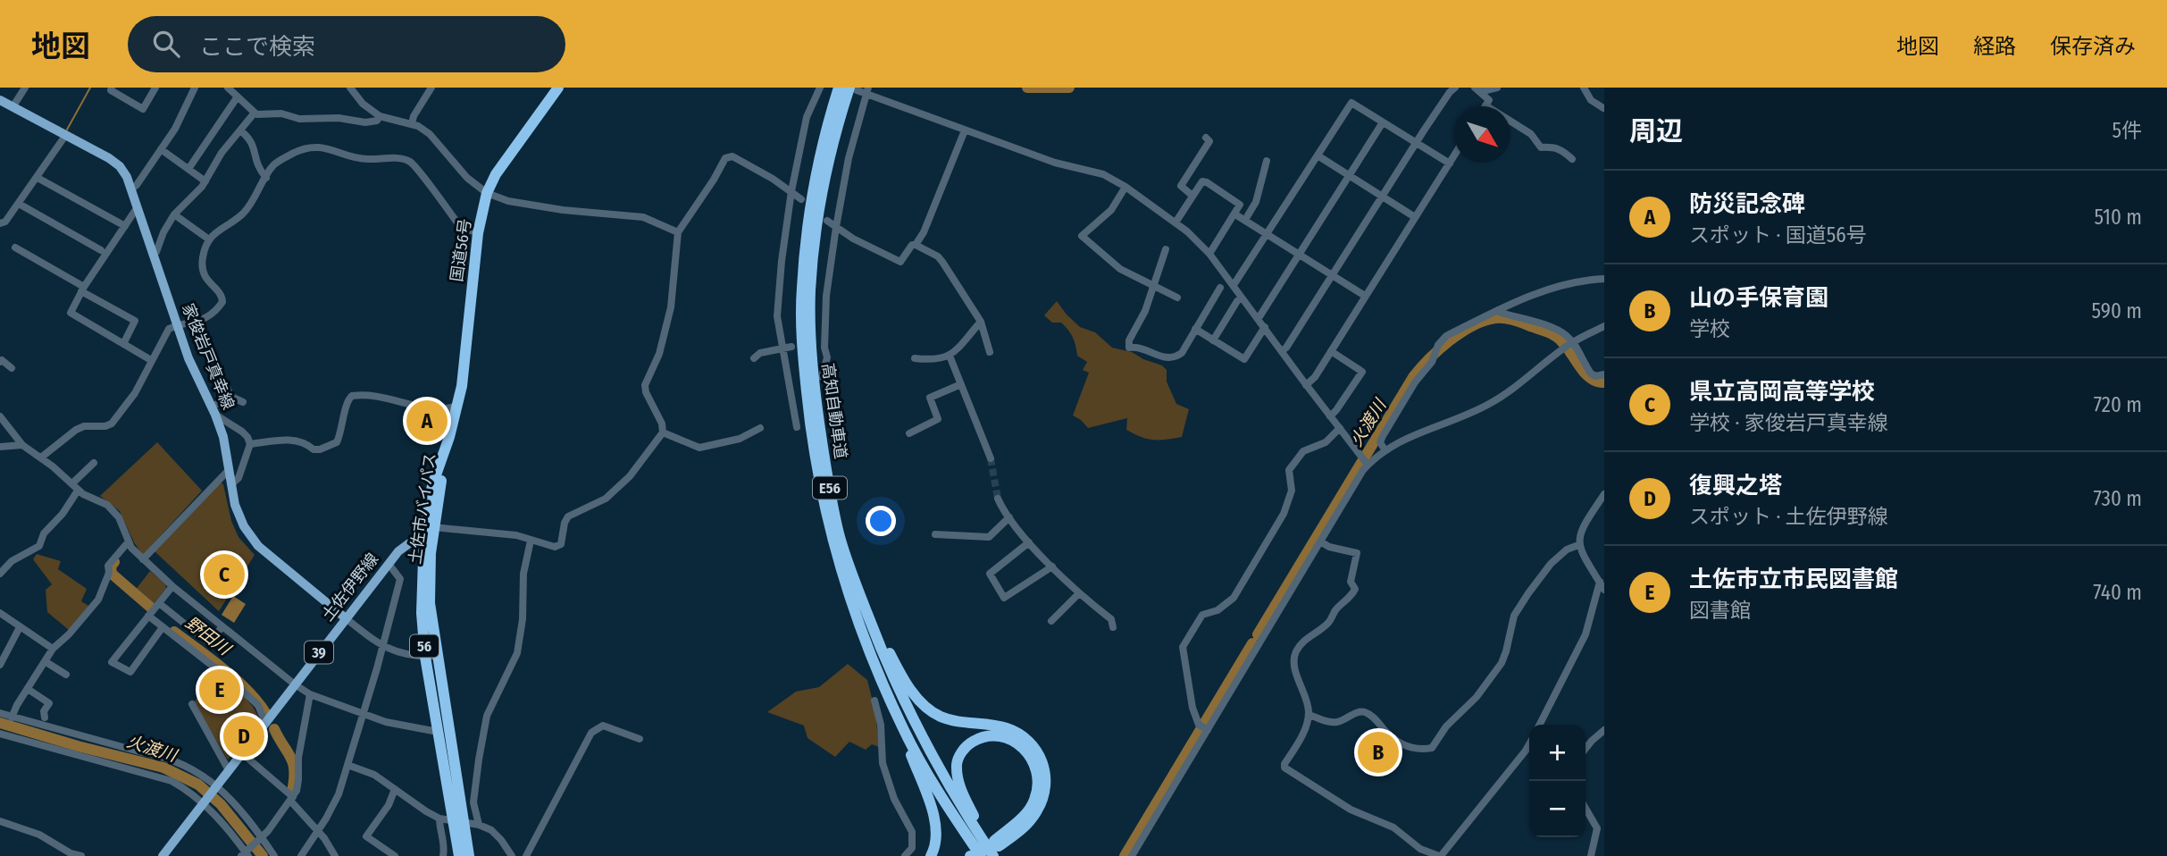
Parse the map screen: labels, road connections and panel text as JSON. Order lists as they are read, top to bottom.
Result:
{
  "streets": {
    "highway": [
      "国道56号",
      "高知自動車道",
      "E56",
      "土佐市バイパス",
      "56"
    ],
    "main road": ["家俊岩戸真幸線", "土佐伊野線", "39"]
  },
  "crossings": [
    ["国道56号", "土佐市バイパス"],
    ["家俊岩戸真幸線", "土佐伊野線"],
    ["土佐市バイパス", "土佐伊野線"]
  ],
  "water": ["火渡川", "野田川"],
  "north": "bottom right",
  "page": {
    "header": "地図",
    "search": "ここで検索",
    "nav": ["地図", "経路", "保存済み"],
    "heading": ["周辺", "5件"],
    "list": [
      {
        "mark": "A",
        "name": "防災記念碑",
        "note": "スポット · 国道56号",
        "value": "510 m"
      },
      {
        "mark": "B",
        "name": "山の手保育園",
        "note": "学校",
        "value": "590 m"
      },
      {
        "mark": "C",
        "name": "県立高岡高等学校",
        "note": "学校 · 家俊岩戸真幸線",
        "value": "720 m"
      },
      {
        "mark": "D",
        "name": "復興之塔",
        "note": "スポット · 土佐伊野線",
        "value": "730 m"
      },
      {
        "mark": "E",
        "name": "土佐市立市民図書館",
        "note": "図書館",
        "value": "740 m"
      }
    ],
    "pins": [
      "A",
      "C",
      "E",
      "D",
      "B"
    ],
    "map_buttons": ["+", "−"]
  }
}
